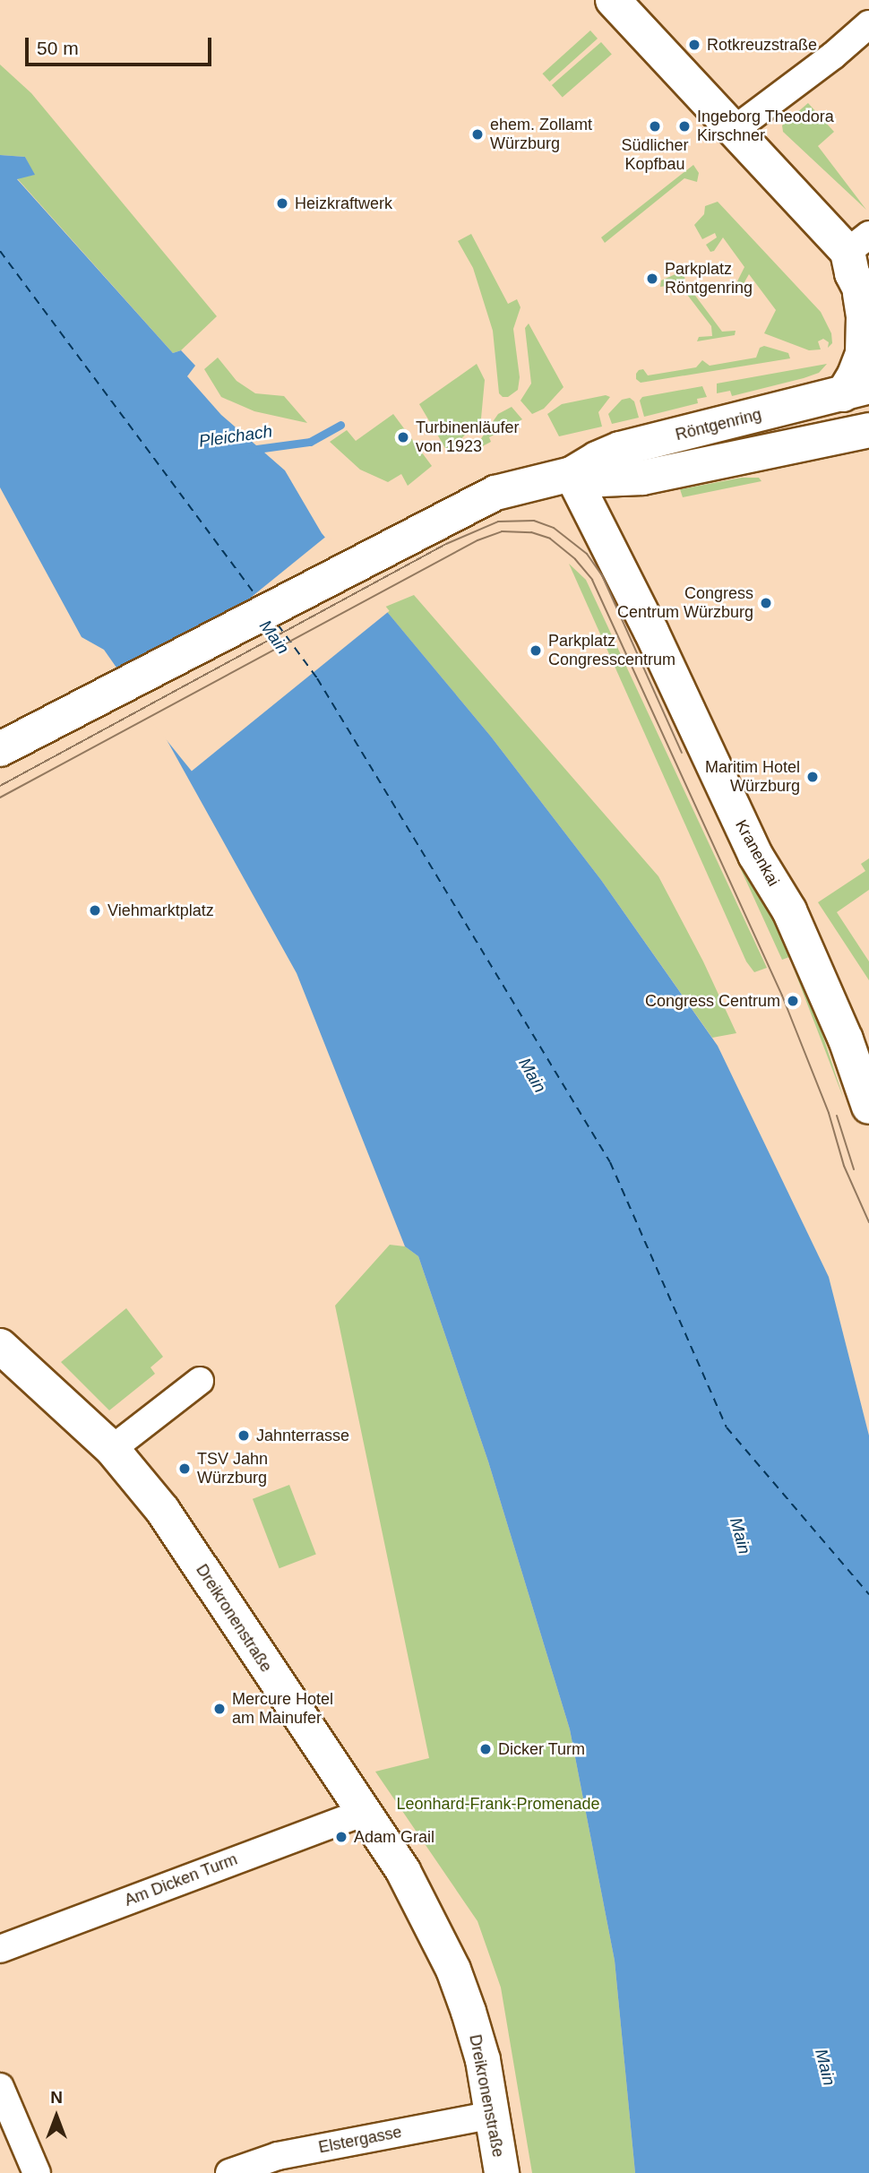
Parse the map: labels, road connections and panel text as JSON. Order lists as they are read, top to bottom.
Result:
{
  "streets": {
    "main road": ["Röntgenring", "Kranenkai", "Dreikronenstraße"],
    "street": ["Am Dicken Turm", "Elstergasse"]
  },
  "crossings": [
    ["Röntgenring", "Kranenkai"],
    ["Dreikronenstraße", "Am Dicken Turm"],
    ["Dreikronenstraße", "Elstergasse"]
  ],
  "water": ["Pleichach", "Main"],
  "parks": ["Leonhard-Frank-Promenade"],
  "places": [
    "Rotkreuzstraße",
    "Südlicher Kopfbau",
    "Ingeborg Theodora Kirschner",
    "ehem. Zollamt Würzburg",
    "Heizkraftwerk",
    "Parkplatz Röntgenring",
    "Turbinenläufer von 1923",
    "Congress Centrum Würzburg",
    "Parkplatz Congresscentrum",
    "Maritim Hotel Würzburg",
    "Viehmarktplatz",
    "Congress Centrum",
    "Jahnterrasse",
    "TSV Jahn Würzburg",
    "Mercure Hotel am Mainufer",
    "Dicker Turm",
    "Adam Grail"
  ],
  "scale_bar": "50 m",
  "north": "top"
}
